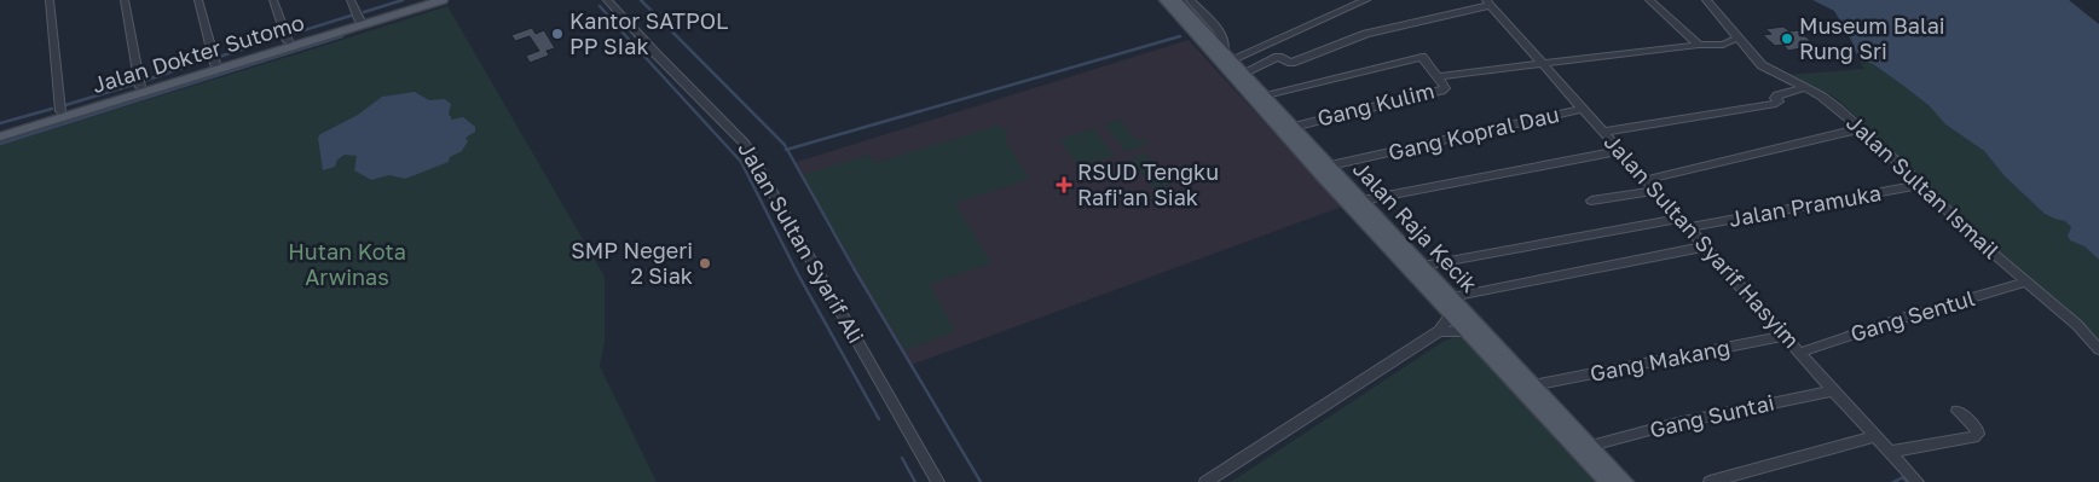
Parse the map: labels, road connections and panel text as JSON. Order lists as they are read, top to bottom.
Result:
{
  "streets": {
    "main road": ["Jalan Dokter Sutomo", "Jalan Raja Kecik"],
    "street": [
      "Gang Kulim",
      "Gang Kopral Dau",
      "Jalan Sultan Ismail",
      "Jalan Pramuka",
      "Jalan Sultan Syarif Hasyim",
      "Jalan Sultan Syarif Ali",
      "Gang Sentul",
      "Gang Makang",
      "Gang Suntai"
    ]
  },
  "crossings": [
    ["Gang Kulim", "Jalan Raja Kecik"],
    ["Gang Kopral Dau", "Jalan Raja Kecik"],
    ["Gang Kopral Dau", "Jalan Sultan Syarif Hasyim"],
    ["Jalan Sultan Ismail", "Jalan Pramuka"],
    ["Jalan Sultan Ismail", "Gang Sentul"],
    ["Jalan Pramuka", "Jalan Sultan Syarif Hasyim"],
    ["Jalan Raja Kecik", "Gang Makang"],
    ["Jalan Raja Kecik", "Gang Suntai"],
    ["Jalan Sultan Syarif Hasyim", "Gang Sentul"],
    ["Jalan Sultan Syarif Hasyim", "Gang Makang"],
    ["Jalan Sultan Syarif Hasyim", "Gang Suntai"]
  ],
  "parks": ["Hutan Kota Arwinas"],
  "places": {
    "other": ["Kantor SATPOL PP SIak", "Museum Balai Rung Sri", "SMP Negeri 2 Siak"],
    "health": ["RSUD Tengku Rafi'an Siak"]
  }
}
